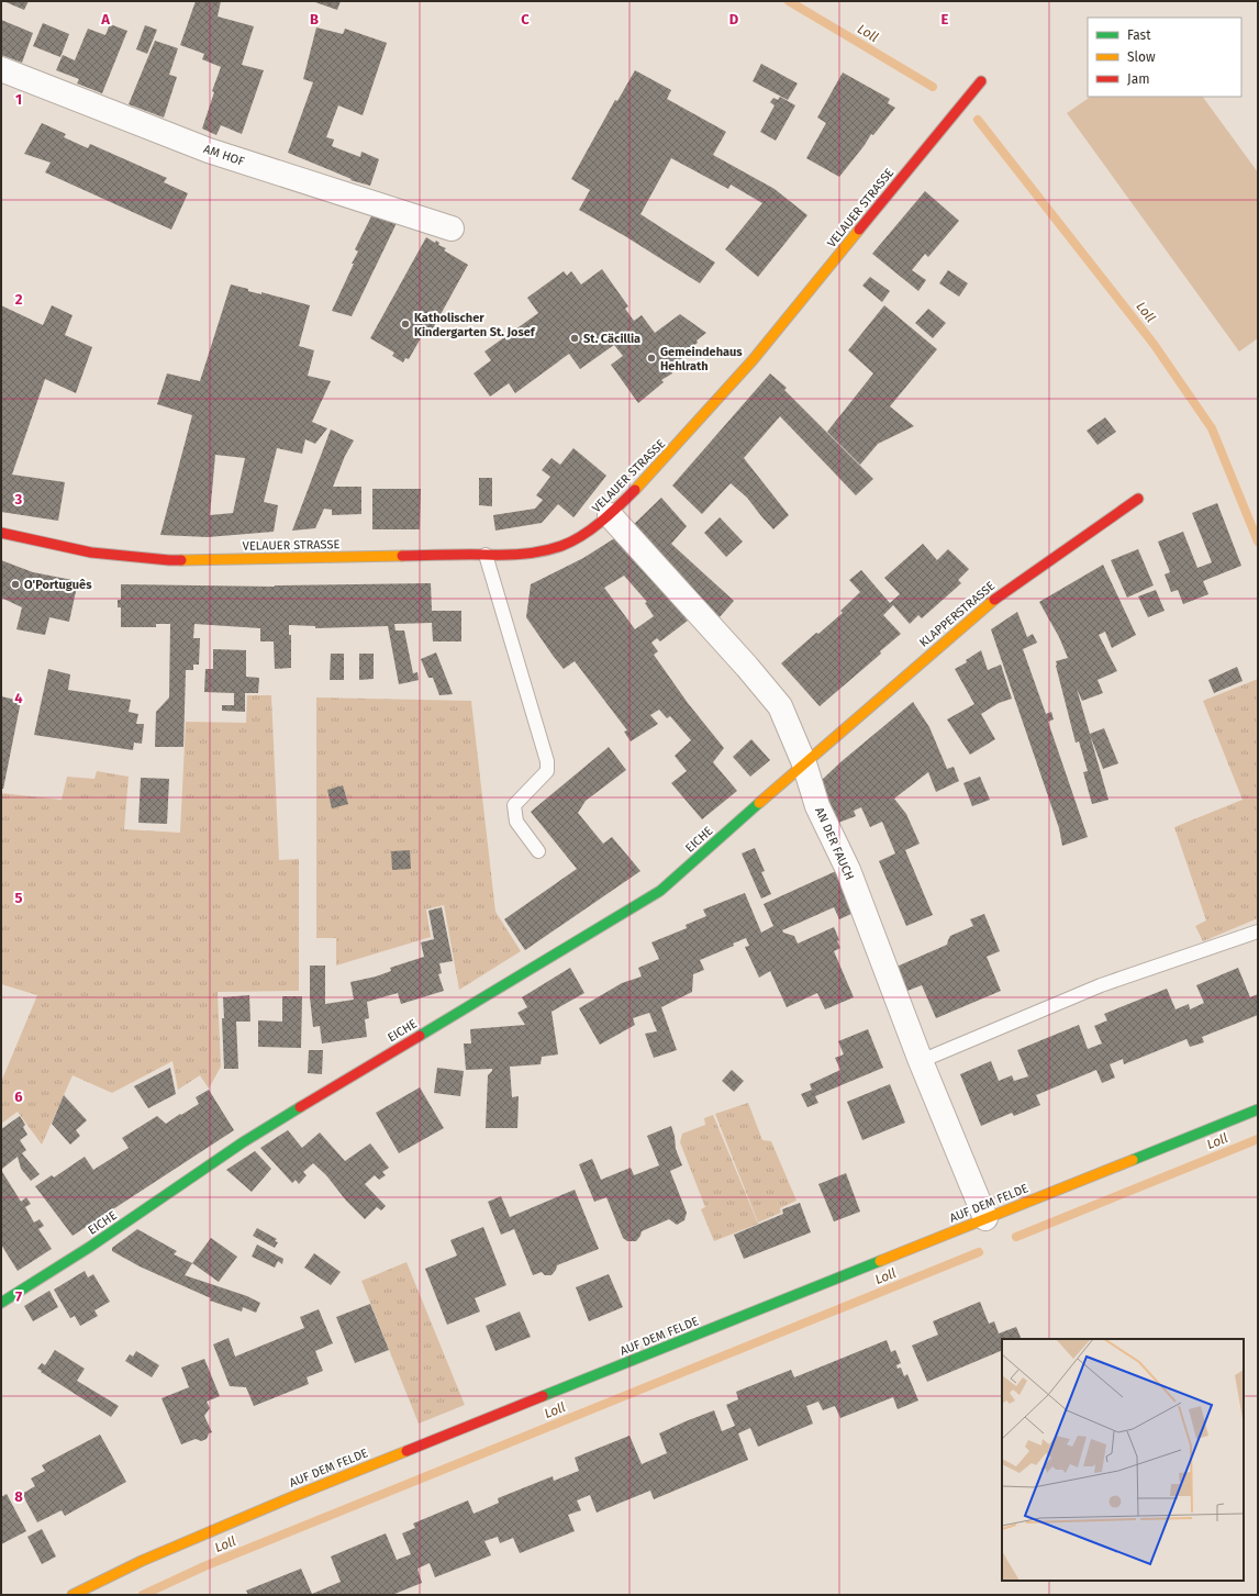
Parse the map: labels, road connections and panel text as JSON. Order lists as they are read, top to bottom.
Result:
{
  "streets": {
    "street": [
      "AM HOF",
      "VELAUER STRASSE",
      "KLAPPERSTRASSE",
      "EICHE",
      "AN DER FAUCH",
      "AUF DEM FELDE"
    ]
  },
  "crossings": [
    ["VELAUER STRASSE", "AN DER FAUCH"],
    ["KLAPPERSTRASSE", "EICHE"],
    ["KLAPPERSTRASSE", "AN DER FAUCH"],
    ["EICHE", "AN DER FAUCH"],
    ["AN DER FAUCH", "AUF DEM FELDE"]
  ],
  "water": ["Loll"],
  "places": [
    "Katholischer Kindergarten St. Josef",
    "St. Cäcillia",
    "Gemeindehaus Hehlrath",
    "O'Português"
  ],
  "legend": ["Fast", "Slow", "Jam"],
  "grid": {
    "columns": [
      "A",
      "B",
      "C",
      "D",
      "E"
    ],
    "rows": [
      "1",
      "2",
      "3",
      "4",
      "5",
      "6",
      "7",
      "8"
    ]
  }
}
